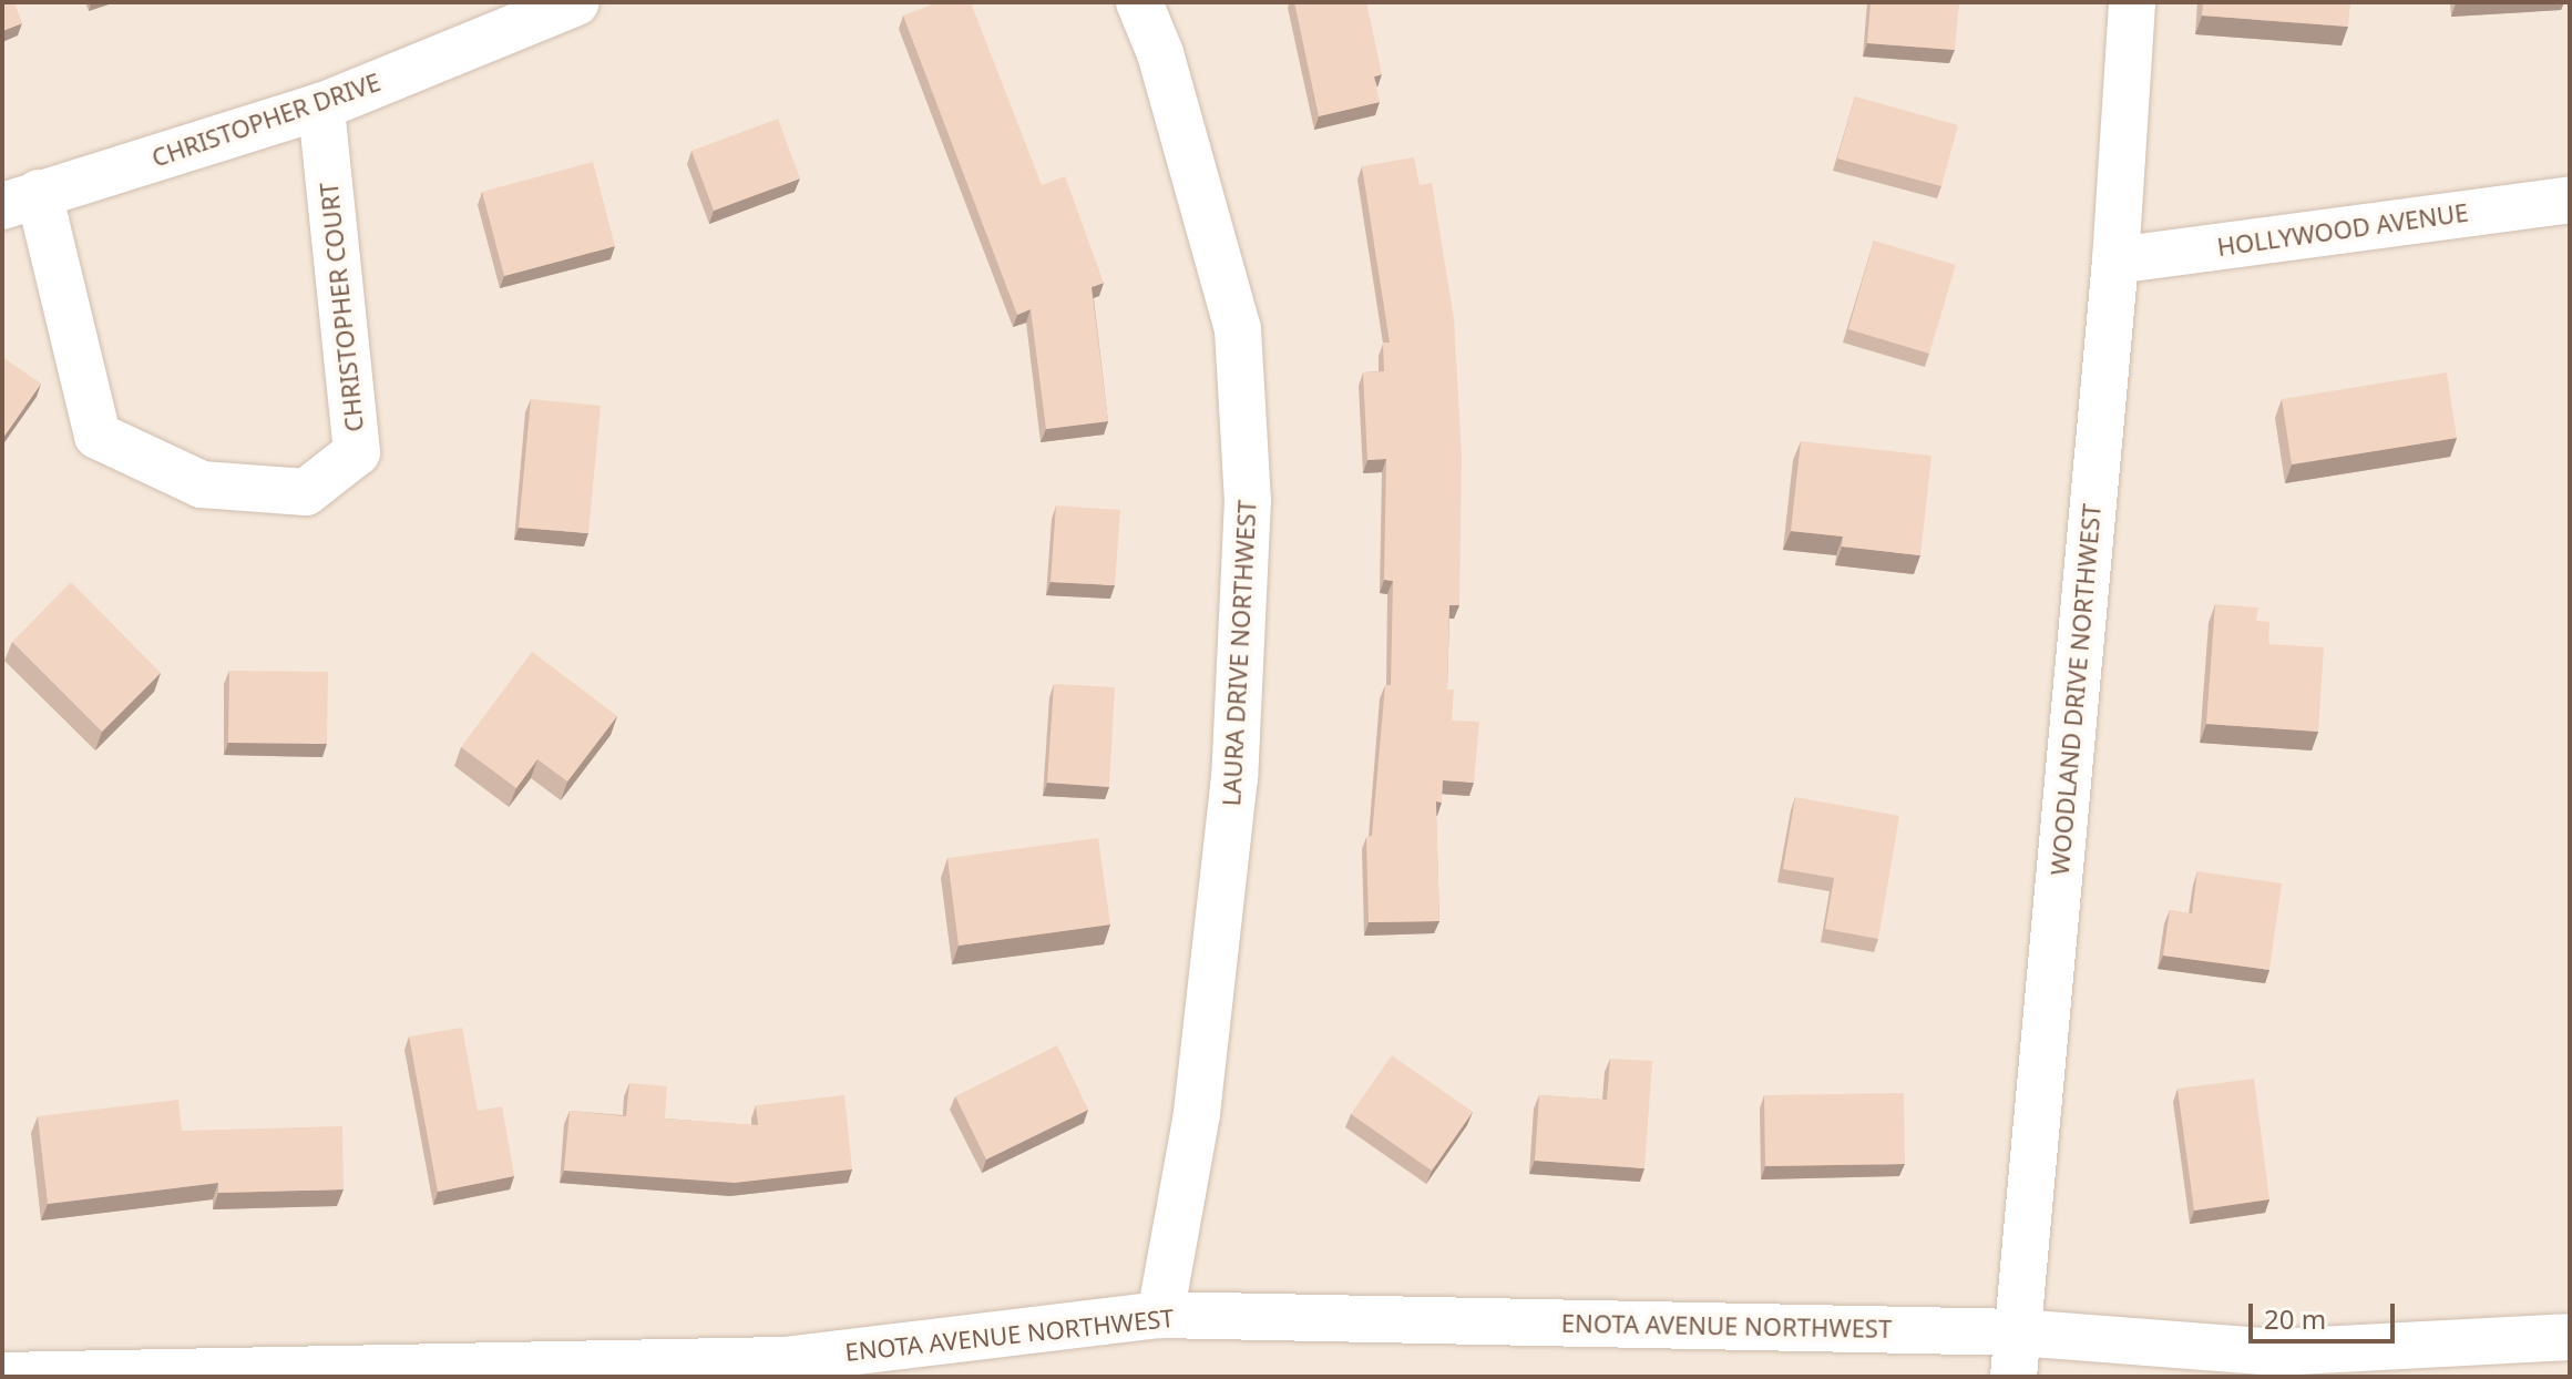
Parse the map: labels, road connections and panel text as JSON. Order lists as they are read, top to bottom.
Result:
{
  "streets": {
    "street": [
      "CHRISTOPHER DRIVE",
      "HOLLYWOOD AVENUE",
      "CHRISTOPHER COURT",
      "LAURA DRIVE NORTHWEST",
      "WOODLAND DRIVE NORTHWEST",
      "ENOTA AVENUE NORTHWEST"
    ]
  },
  "crossings": [
    ["CHRISTOPHER DRIVE", "CHRISTOPHER COURT"],
    ["HOLLYWOOD AVENUE", "WOODLAND DRIVE NORTHWEST"],
    ["LAURA DRIVE NORTHWEST", "ENOTA AVENUE NORTHWEST"],
    ["WOODLAND DRIVE NORTHWEST", "ENOTA AVENUE NORTHWEST"]
  ],
  "scale_bar": "20 m"
}
